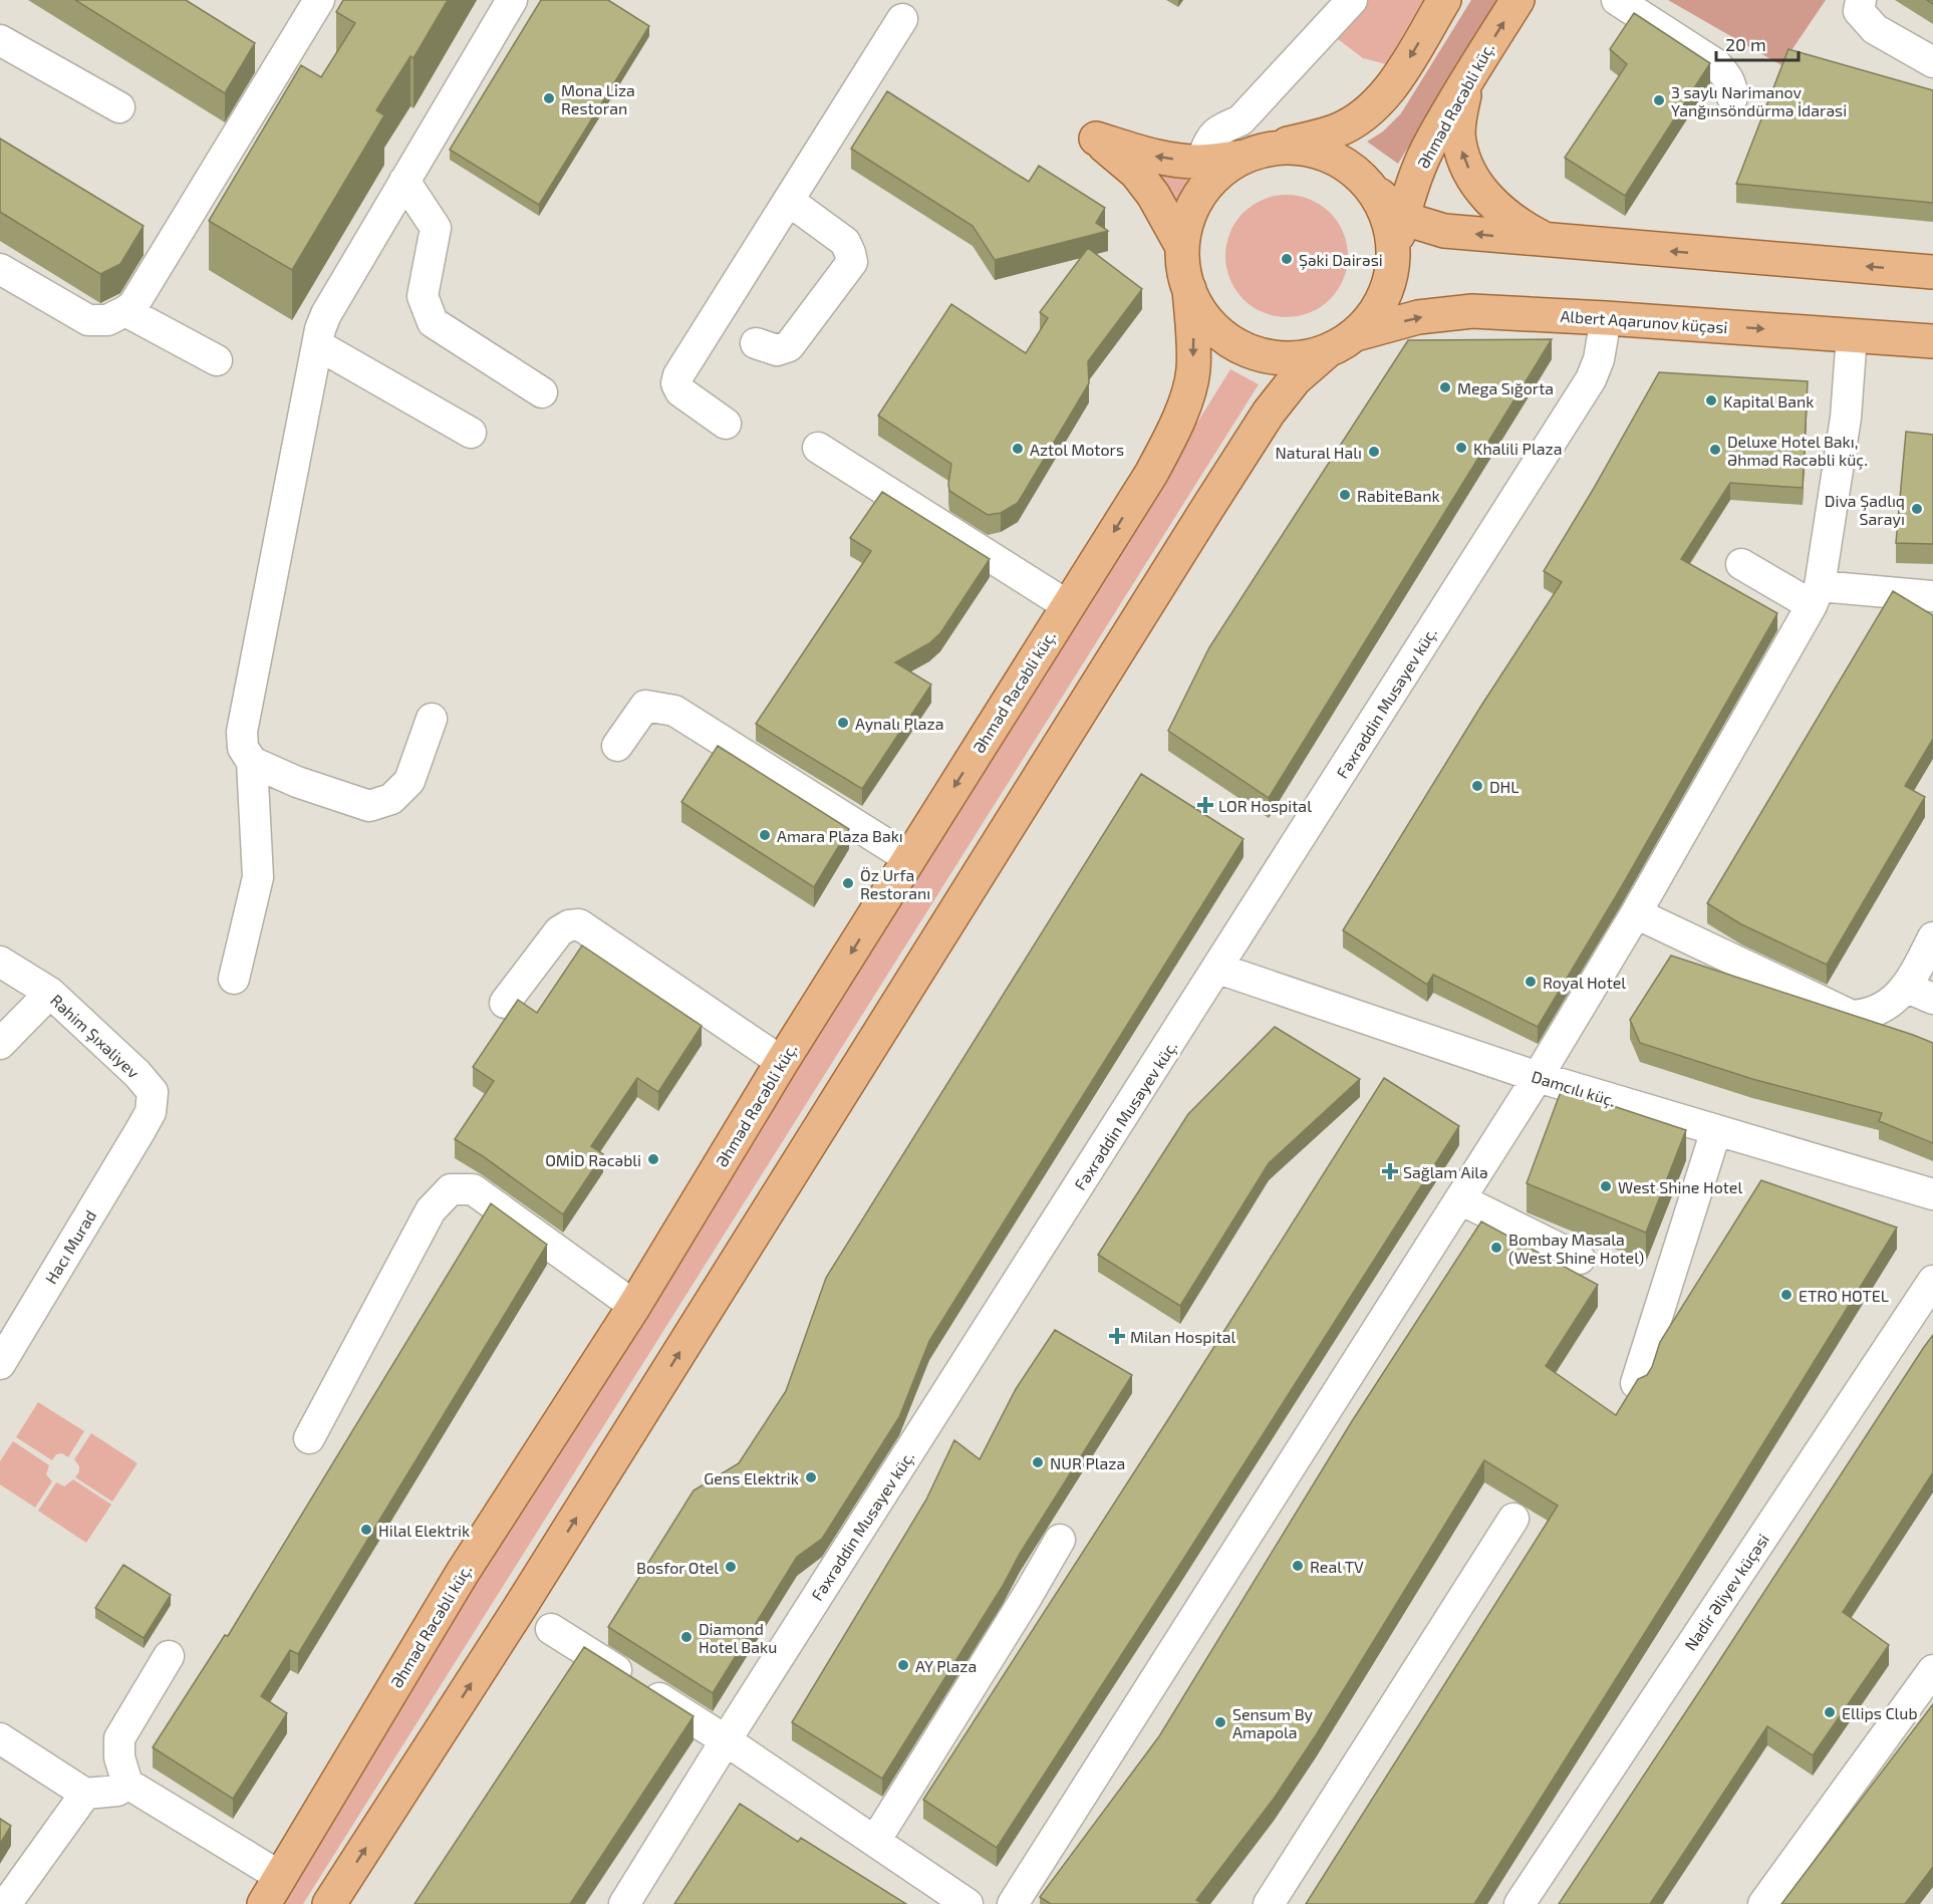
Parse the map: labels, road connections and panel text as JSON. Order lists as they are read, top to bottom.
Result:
{
  "streets": {
    "main road": ["Əhməd Rəcəbli küç.", "Albert Aqarunov küçəsi"],
    "street": [
      "Fəxrəddin Musayev küç.",
      "Rəhim Şıxəliyev",
      "Damcılı küç.",
      "Hacı Murad",
      "Nadir Əliyev küçəsi"
    ]
  },
  "crossings": [
    ["Əhməd Rəcəbli küç.", "Albert Aqarunov küçəsi"],
    ["Albert Aqarunov küçəsi", "Fəxrəddin Musayev küç."],
    ["Fəxrəddin Musayev küç.", "Damcılı küç."],
    ["Rəhim Şıxəliyev", "Hacı Murad"]
  ],
  "places": {
    "other": [
      "Mona Liza Restoran",
      "3 saylı Nərimanov Yanğınsöndürmə İdarəsi",
      "Şəki Dairəsi",
      "Mega Sığorta",
      "Kapital Bank",
      "Khalili Plaza",
      "Aztol Motors",
      "Deluxe Hotel Bakı, Əhməd Rəcəbli küç.",
      "Natural Halı",
      "RabiteBank",
      "Diva Şadlıq Sarayı",
      "Aynalı Plaza",
      "DHL",
      "Amara Plaza Bakı",
      "Öz Urfa Restoranı",
      "Royal Hotel",
      "OMİD Rəcəbli",
      "West Shine Hotel",
      "Bombay Masala (West Shine Hotel)",
      "ETRO HOTEL",
      "NUR Plaza",
      "Gens Elektrik",
      "Hilal Elektrik",
      "Real TV",
      "Bosfor Otel",
      "Diamond Hotel Baku",
      "AY Plaza",
      "Ellips Club",
      "Sensum By Amapola"
    ],
    "health": ["LOR Hospital", "Sağlam Ailə", "Milan Hospital"]
  },
  "scale_bar": "20 m"
}
